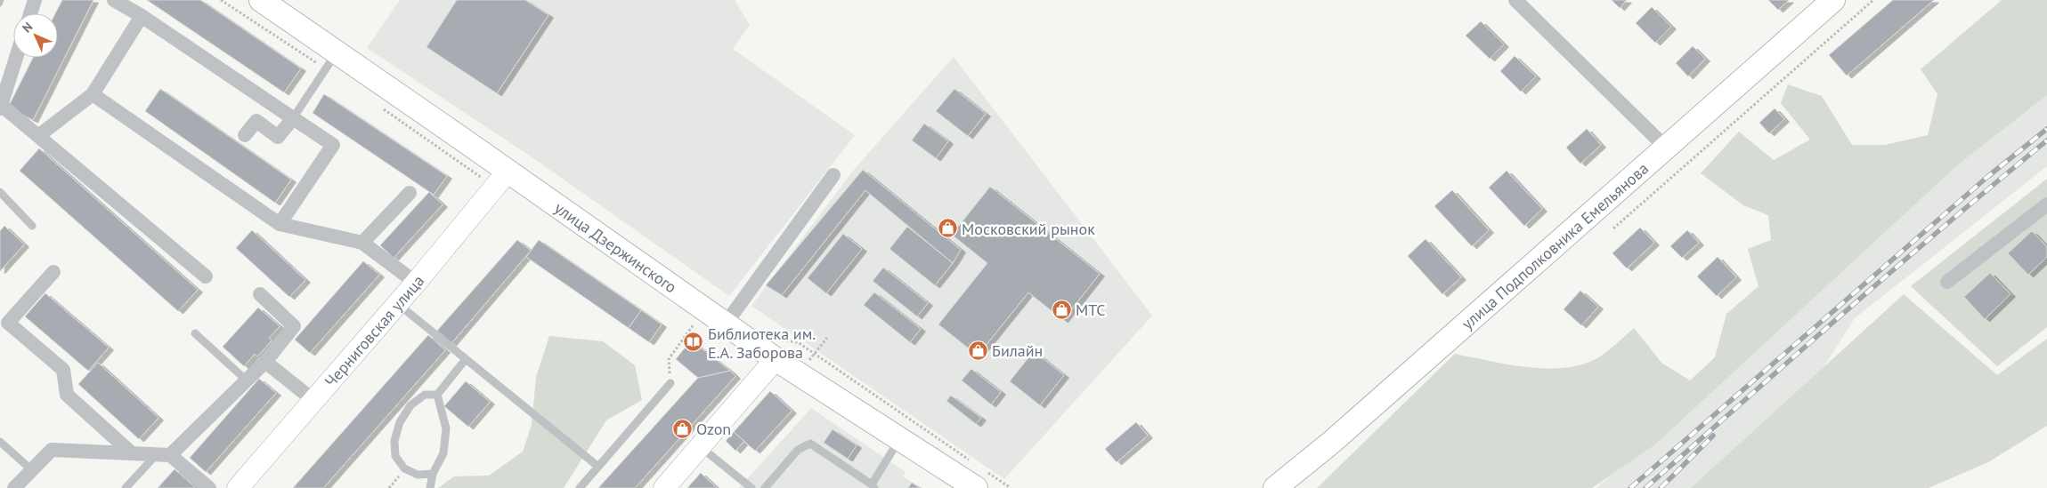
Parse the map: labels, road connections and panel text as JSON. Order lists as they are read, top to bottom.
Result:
{
  "streets": {
    "main road": ["улица Подполковника Емельянова", "улица Дзержинского", "Черниговская улица"]
  },
  "crossings": [
    ["улица Дзержинского", "Черниговская улица"]
  ],
  "places": {
    "shop": [
      "Московский рынок",
      "МТС",
      "Билайн",
      "Ozon"
    ],
    "library": ["Библиотека им. Е.А. Заборова"]
  },
  "north": "top left"
}
